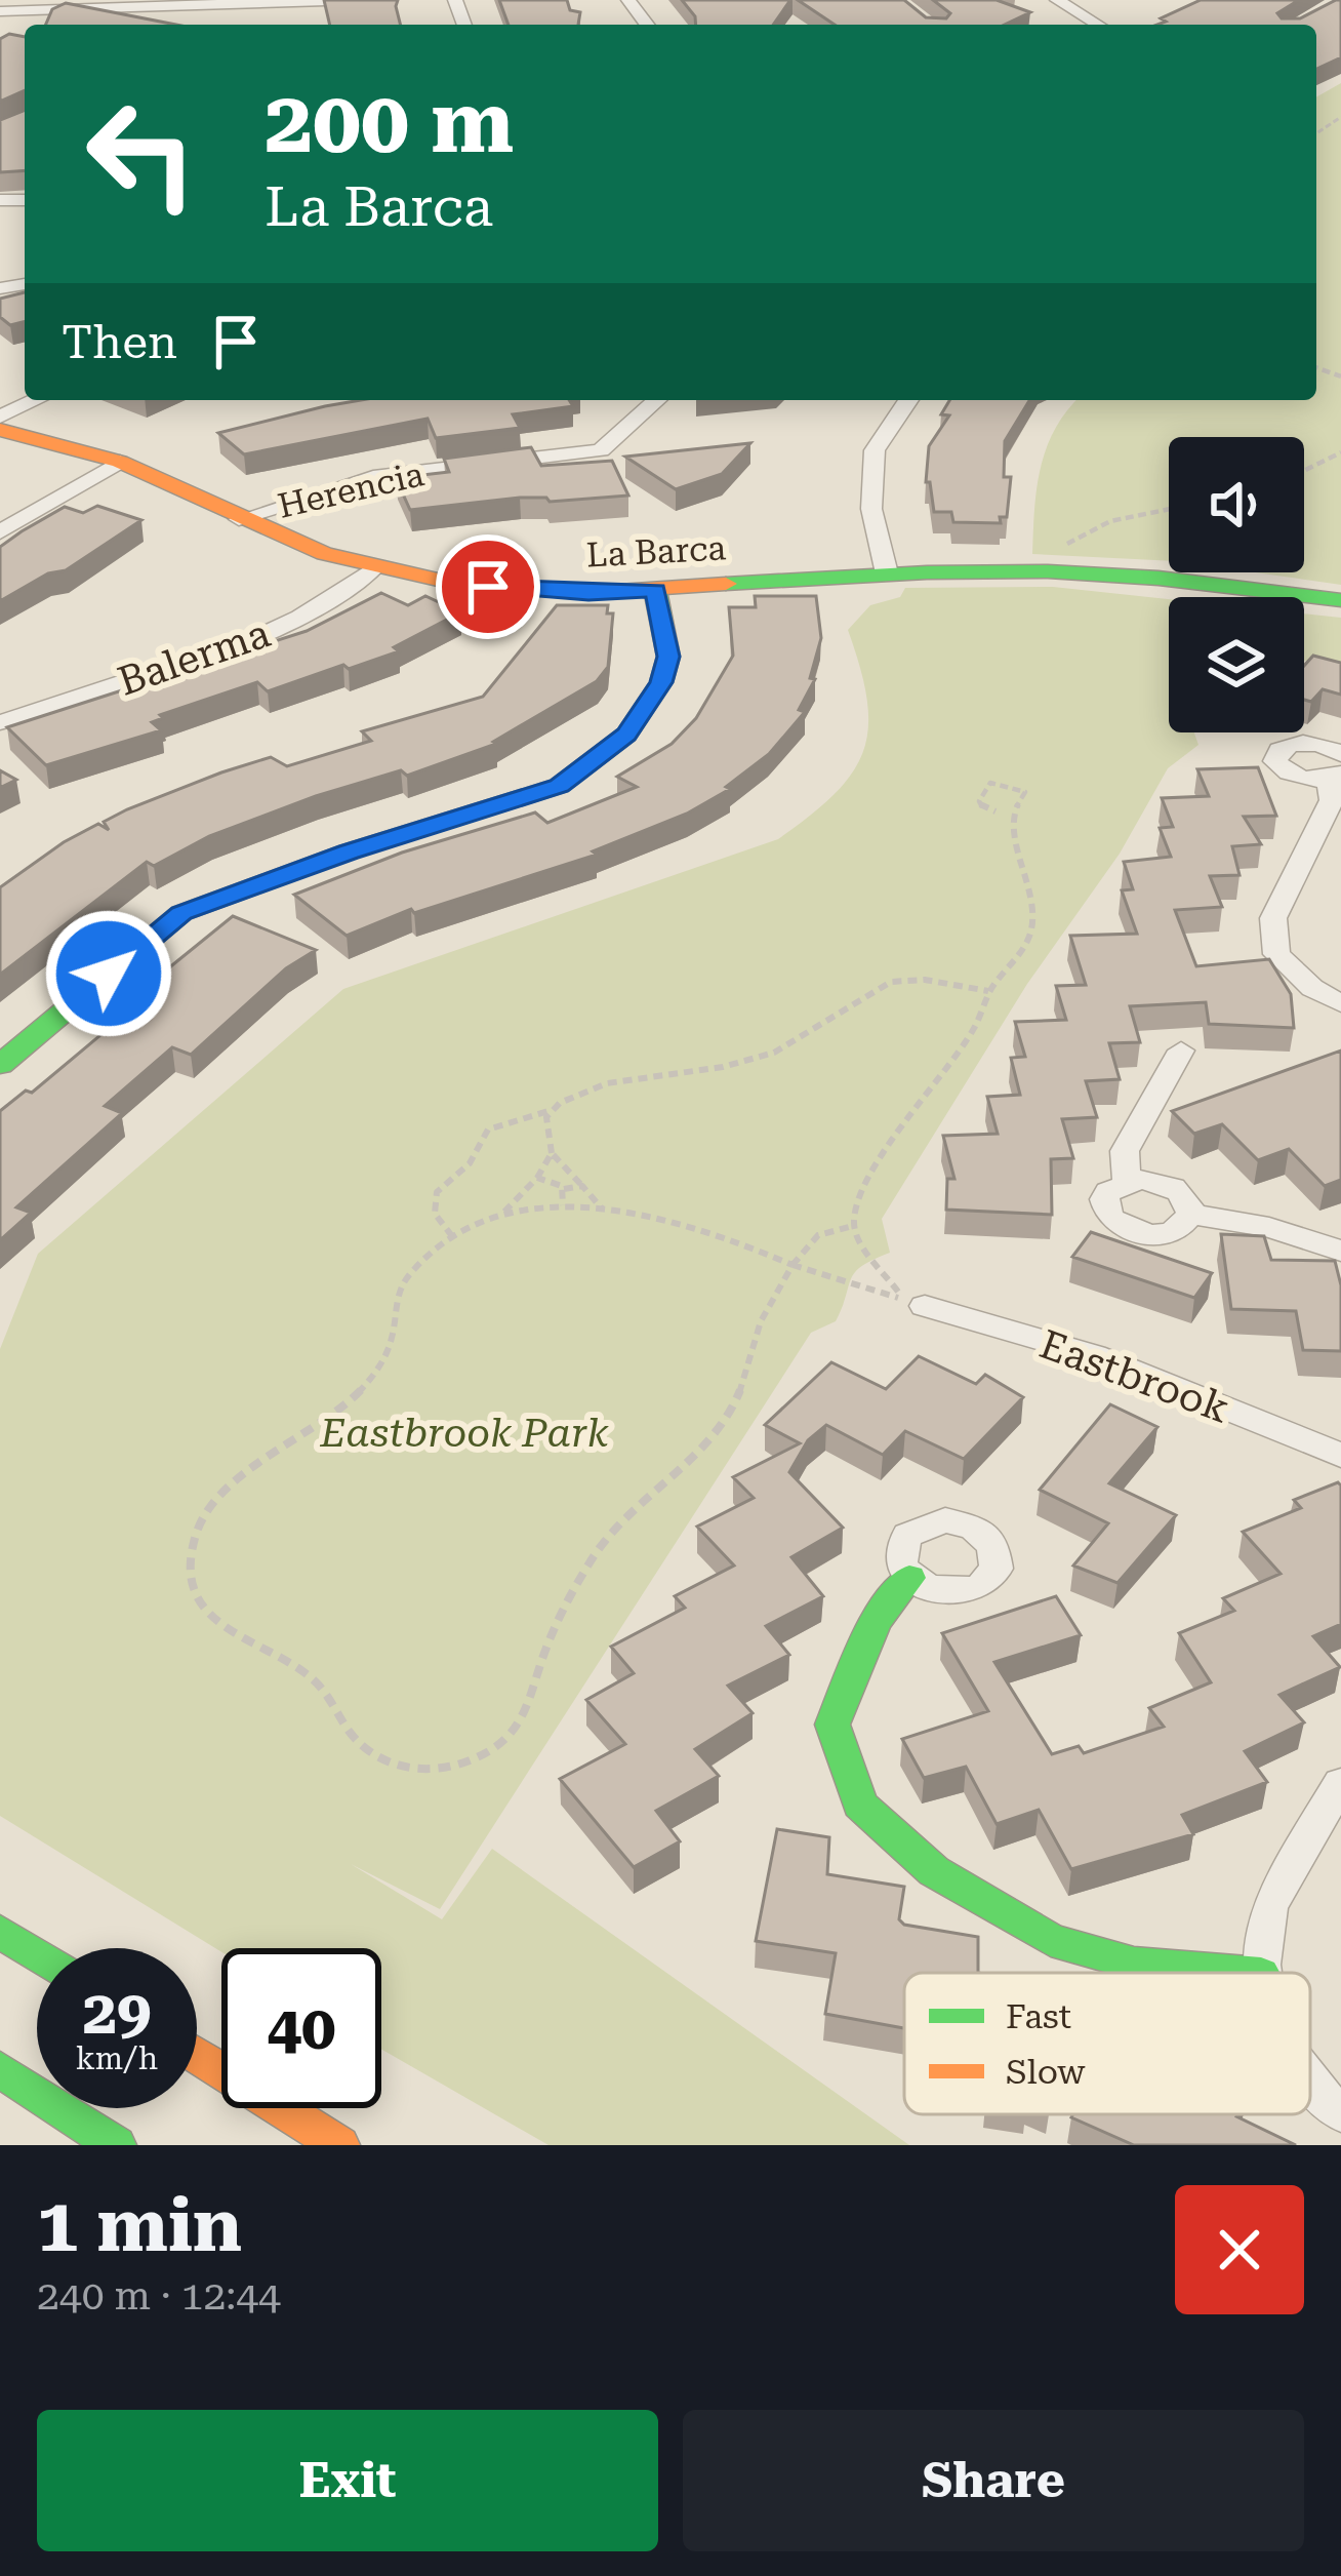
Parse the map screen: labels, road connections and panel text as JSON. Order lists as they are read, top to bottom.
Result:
{
  "streets": {
    "street": [
      "Herencia",
      "La Barca",
      "Balerma",
      "Eastbrook"
    ]
  },
  "crossings": [
    ["Herencia", "La Barca"],
    ["La Barca", "Balerma"]
  ],
  "parks": ["Eastbrook Park"],
  "legend": ["Fast", "Slow"],
  "page": {
    "turn": ["200 m", "La Barca"],
    "then": "Then",
    "speed": "29 km/h",
    "limit": "40",
    "heading": ["1 min", "240 m · 12:44"],
    "buttons": ["Exit", "Share"]
  }
}
